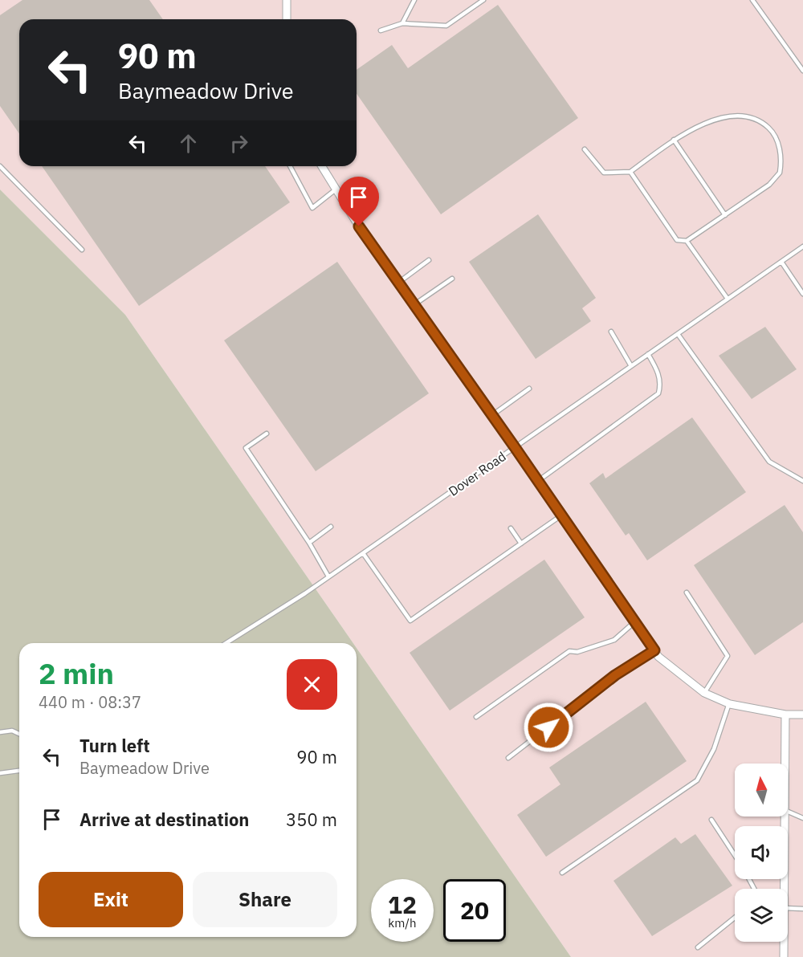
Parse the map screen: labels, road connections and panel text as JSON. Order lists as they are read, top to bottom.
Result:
{
  "streets": {
    "lane": ["Dover Road"]
  },
  "north": "top",
  "page": {
    "turn": ["90 m", "Baymeadow Drive"],
    "heading": ["2 min", "440 m · 08:37"],
    "list": [
      {
        "name": "Turn left",
        "note": "Baymeadow Drive",
        "value": "90 m"
      },
      {
        "name": "Arrive at destination",
        "value": "350 m"
      }
    ],
    "buttons": ["Exit", "Share"],
    "speed": "12 km/h",
    "limit": "20"
  }
}
